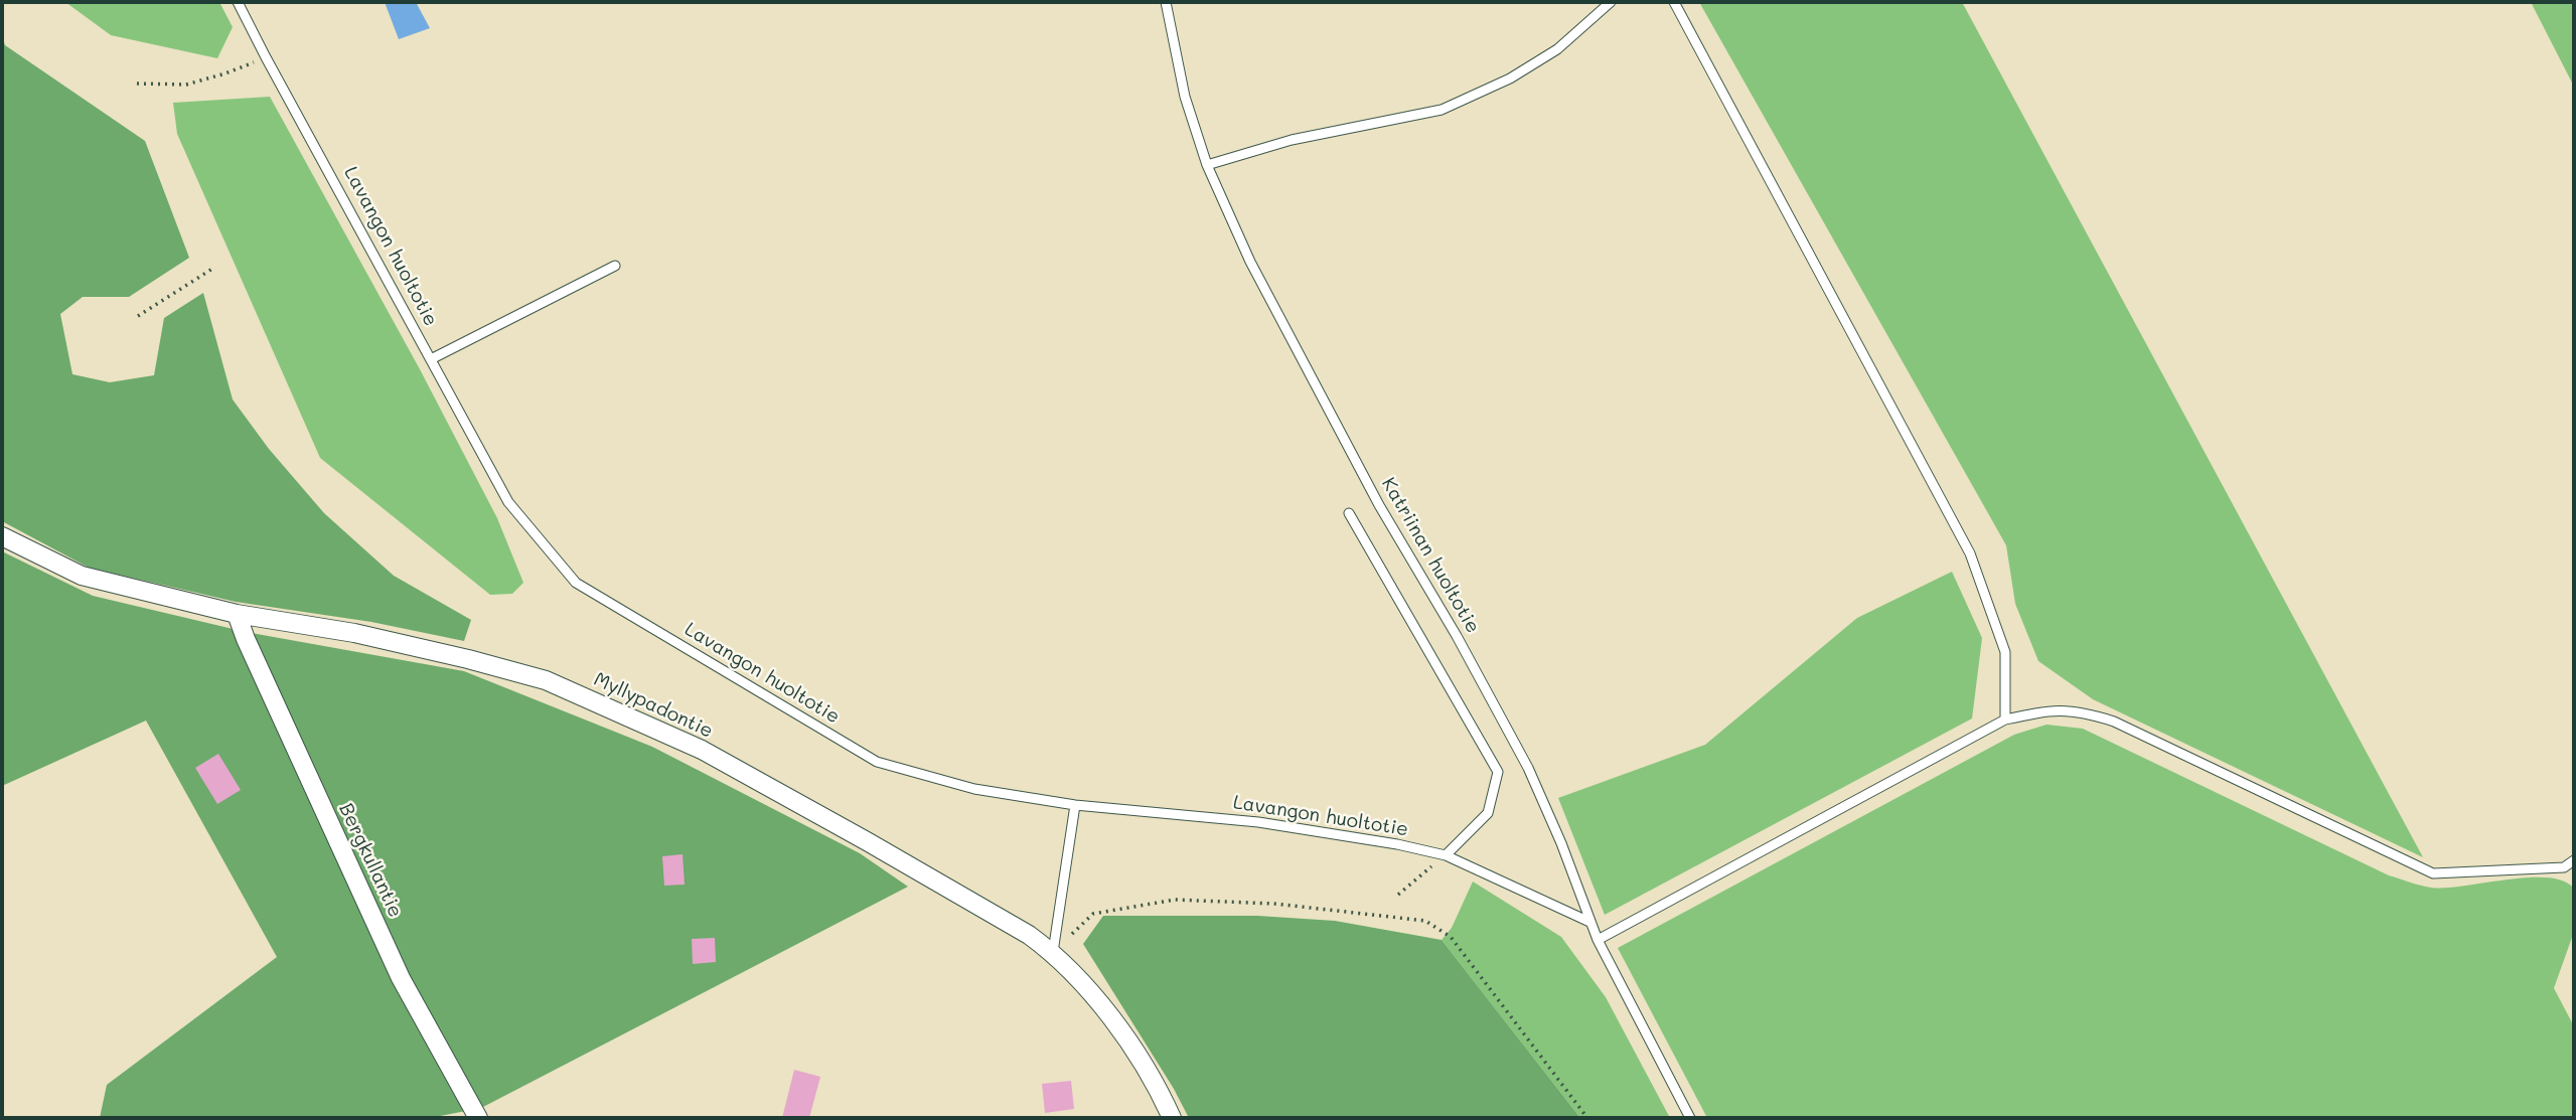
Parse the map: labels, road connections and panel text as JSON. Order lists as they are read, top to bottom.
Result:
{
  "streets": {
    "street": ["Myllypadontie", "Bergkullantie"],
    "lane": ["Lavangon huoltotie", "Katriinan huoltotie"]
  },
  "crossings": [
    ["Lavangon huoltotie", "Katriinan huoltotie"],
    ["Myllypadontie", "Bergkullantie"]
  ]
}
